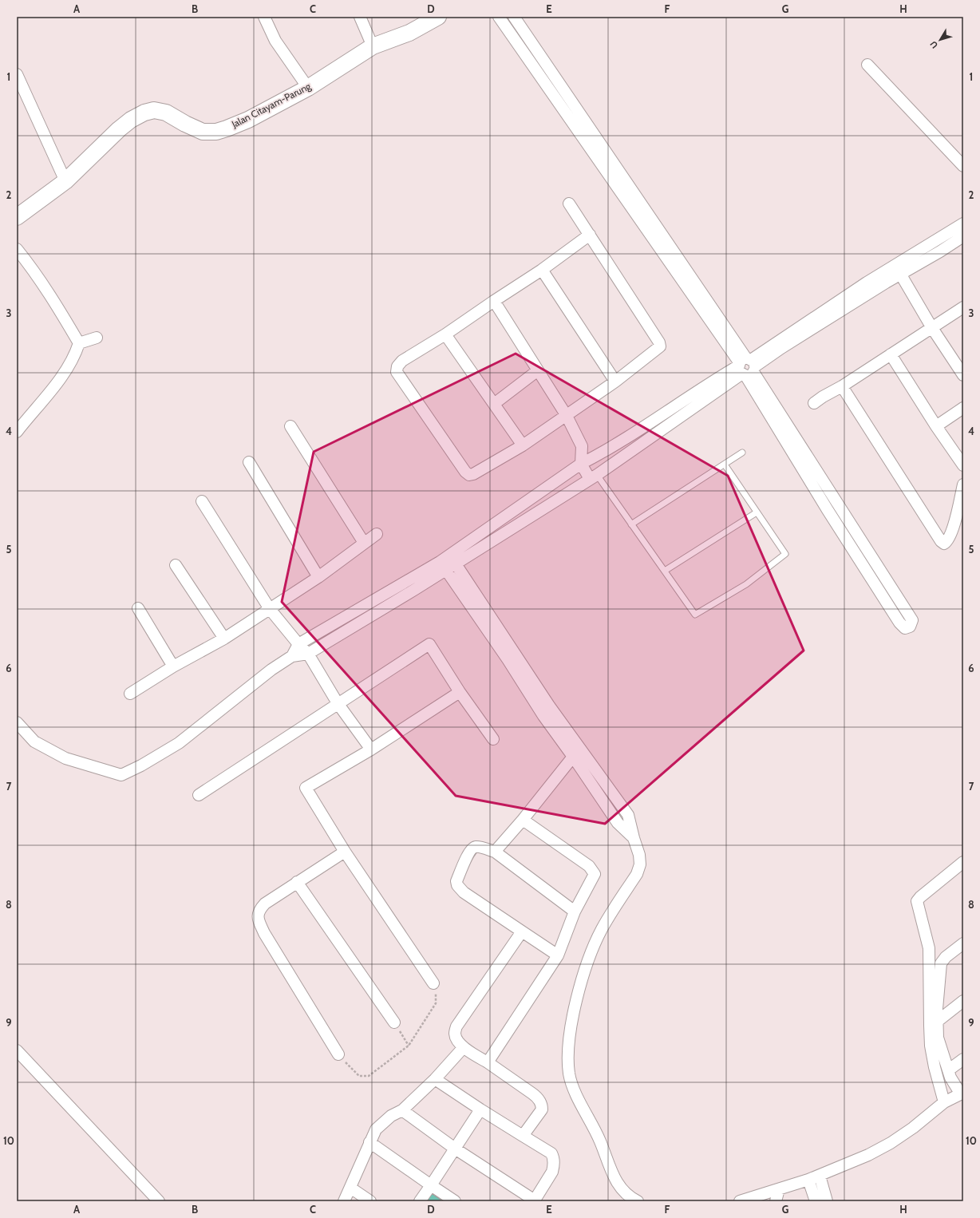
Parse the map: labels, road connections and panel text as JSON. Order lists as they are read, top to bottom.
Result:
{
  "streets": {
    "main road": ["Jalan Citayam-Parung"]
  },
  "north": "bottom left",
  "grid": {
    "columns": [
      "A",
      "B",
      "C",
      "D",
      "E",
      "F",
      "G",
      "H"
    ],
    "rows": [
      "1",
      "2",
      "3",
      "4",
      "5",
      "6",
      "7",
      "8",
      "9",
      "10"
    ]
  }
}
